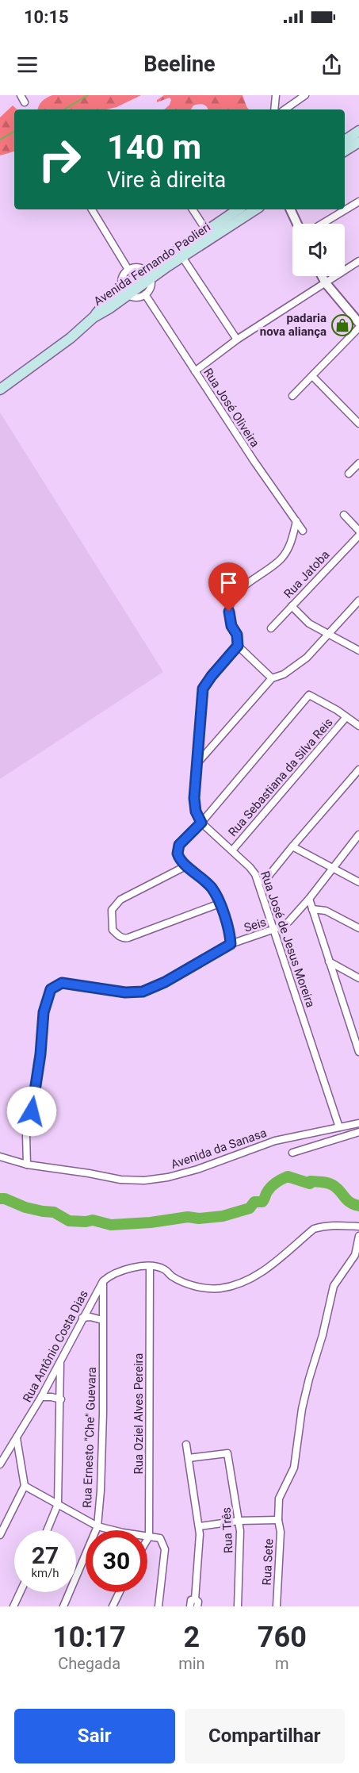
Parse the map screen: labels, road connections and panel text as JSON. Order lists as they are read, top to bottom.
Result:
{
  "streets": {
    "main road": ["Avenida Fernando Paolieri"],
    "street": [
      "Rua José Oliveira",
      "Rua Jatoba",
      "Rua Sebastiana da Silva Reis",
      "Seis",
      "Rua José de Jesus Moreira",
      "Avenida da Sanasa",
      "Rua Antônio Costa Dias",
      "Rua Oziel Alves Pereira",
      "Rua Ernesto \"Che\" Guevara",
      "Rua Três",
      "Rua Sete"
    ]
  },
  "crossings": [
    ["Rua Sebastiana da Silva Reis", "Rua José de Jesus Moreira"],
    ["Seis", "Rua José de Jesus Moreira"],
    ["Seis", "Avenida da Sanasa"],
    ["Rua José de Jesus Moreira", "Avenida da Sanasa"],
    ["Rua Antônio Costa Dias", "Rua Oziel Alves Pereira"],
    ["Rua Antônio Costa Dias", "Rua Ernesto \"Che\" Guevara"]
  ],
  "places": {
    "shop": ["padaria nova aliança"]
  },
  "page": {
    "status": "10:15",
    "header": "Beeline",
    "turn": ["140 m", "Vire à direita"],
    "speed": "27 km/h",
    "limit": "30",
    "eta": [
      "10:17",
      "Chegada",
      "2",
      "min",
      "760",
      "m"
    ],
    "buttons": ["Sair", "Compartilhar"]
  }
}
